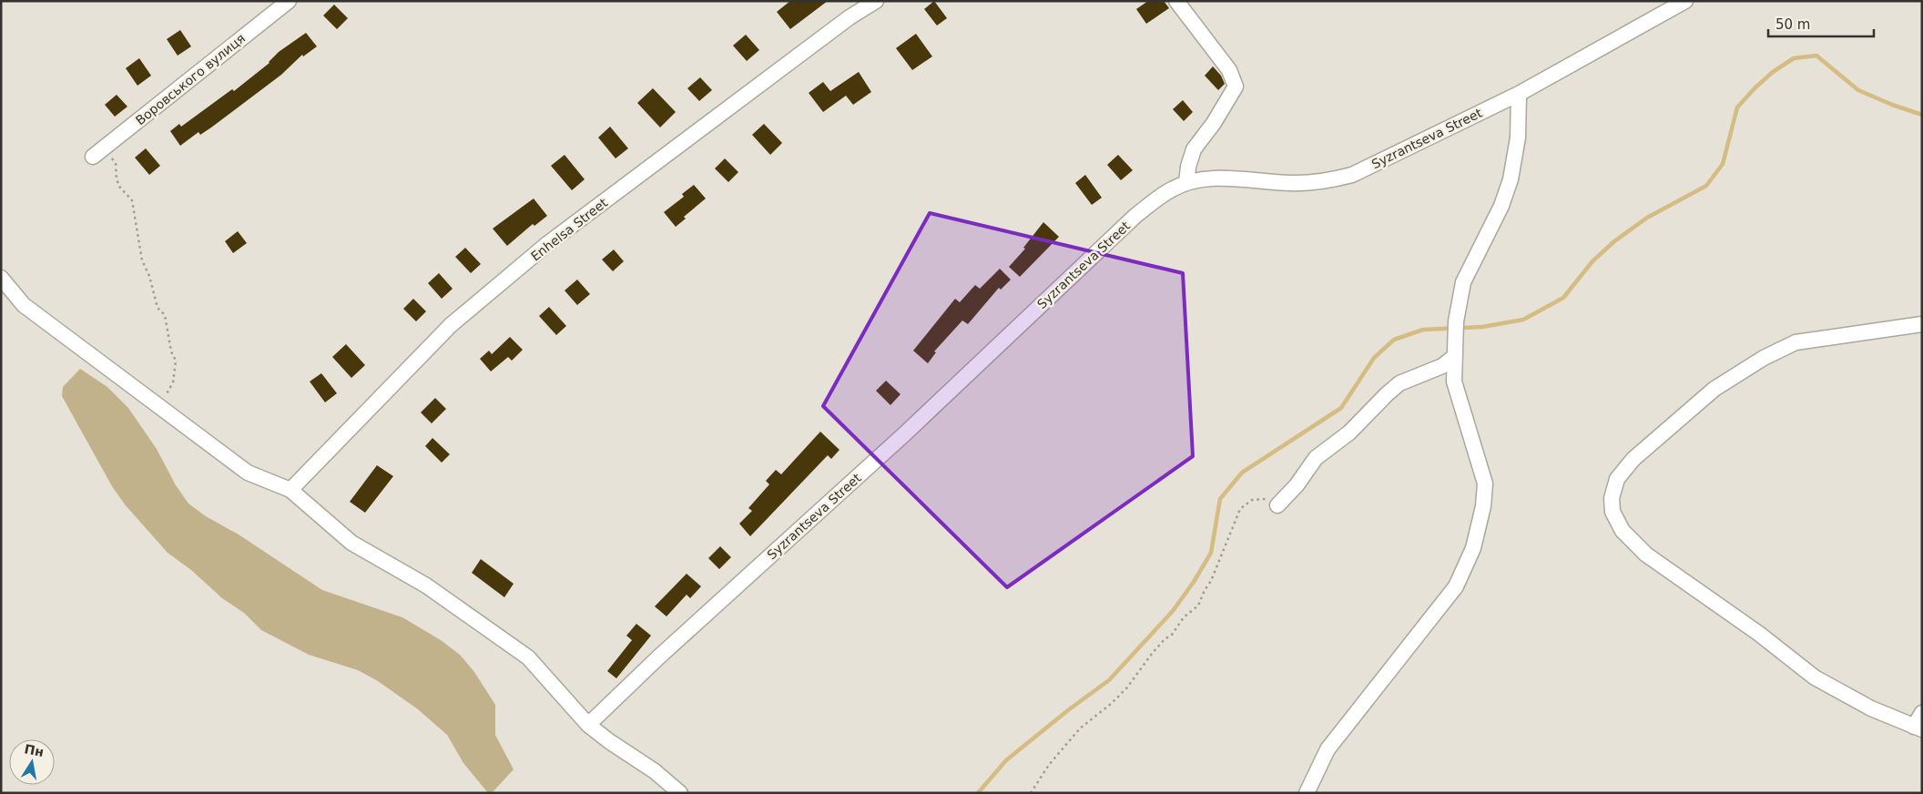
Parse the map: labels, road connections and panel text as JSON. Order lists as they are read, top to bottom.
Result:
{
  "streets": {
    "street": ["Воровського вулиця", "Syzrantseva Street", "Enhelsa Street"]
  },
  "scale_bar": "50 m",
  "north": "top"
}
